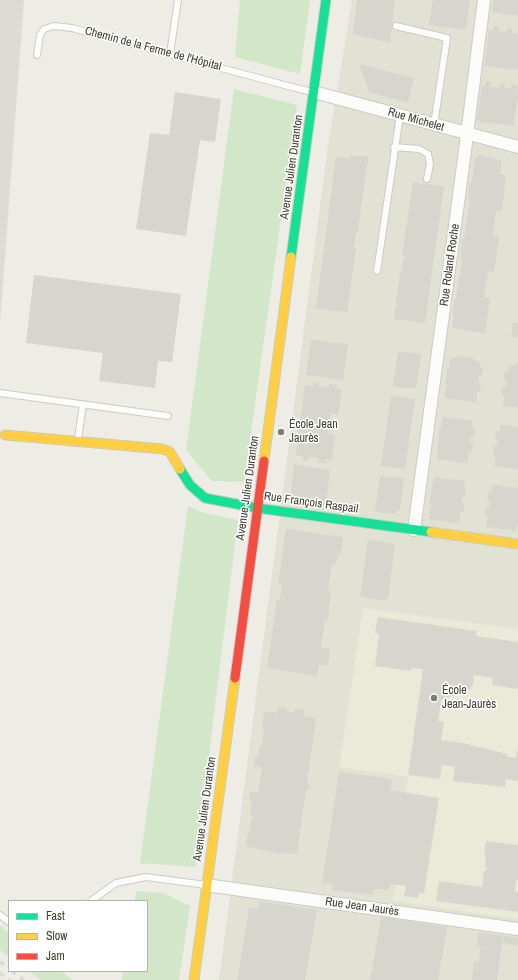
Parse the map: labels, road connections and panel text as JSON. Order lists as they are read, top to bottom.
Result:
{
  "streets": {
    "main road": ["Avenue Julien Duranton", "Rue François Raspail"],
    "street": ["Rue Michelet", "Rue Roland Roche", "Rue Jean Jaurès"],
    "lane": ["Chemin de la Ferme de l'Hôpital"]
  },
  "crossings": [
    ["Chemin de la Ferme de l'Hôpital", "Rue Michelet"],
    ["Chemin de la Ferme de l'Hôpital", "Avenue Julien Duranton"],
    ["Rue Michelet", "Avenue Julien Duranton"],
    ["Rue Michelet", "Rue Roland Roche"],
    ["Avenue Julien Duranton", "Rue François Raspail"],
    ["Avenue Julien Duranton", "Rue Jean Jaurès"],
    ["Rue Roland Roche", "Rue François Raspail"]
  ],
  "places": ["École Jean Jaurès", "École Jean-Jaurès"],
  "legend": ["Fast", "Slow", "Jam"]
}
